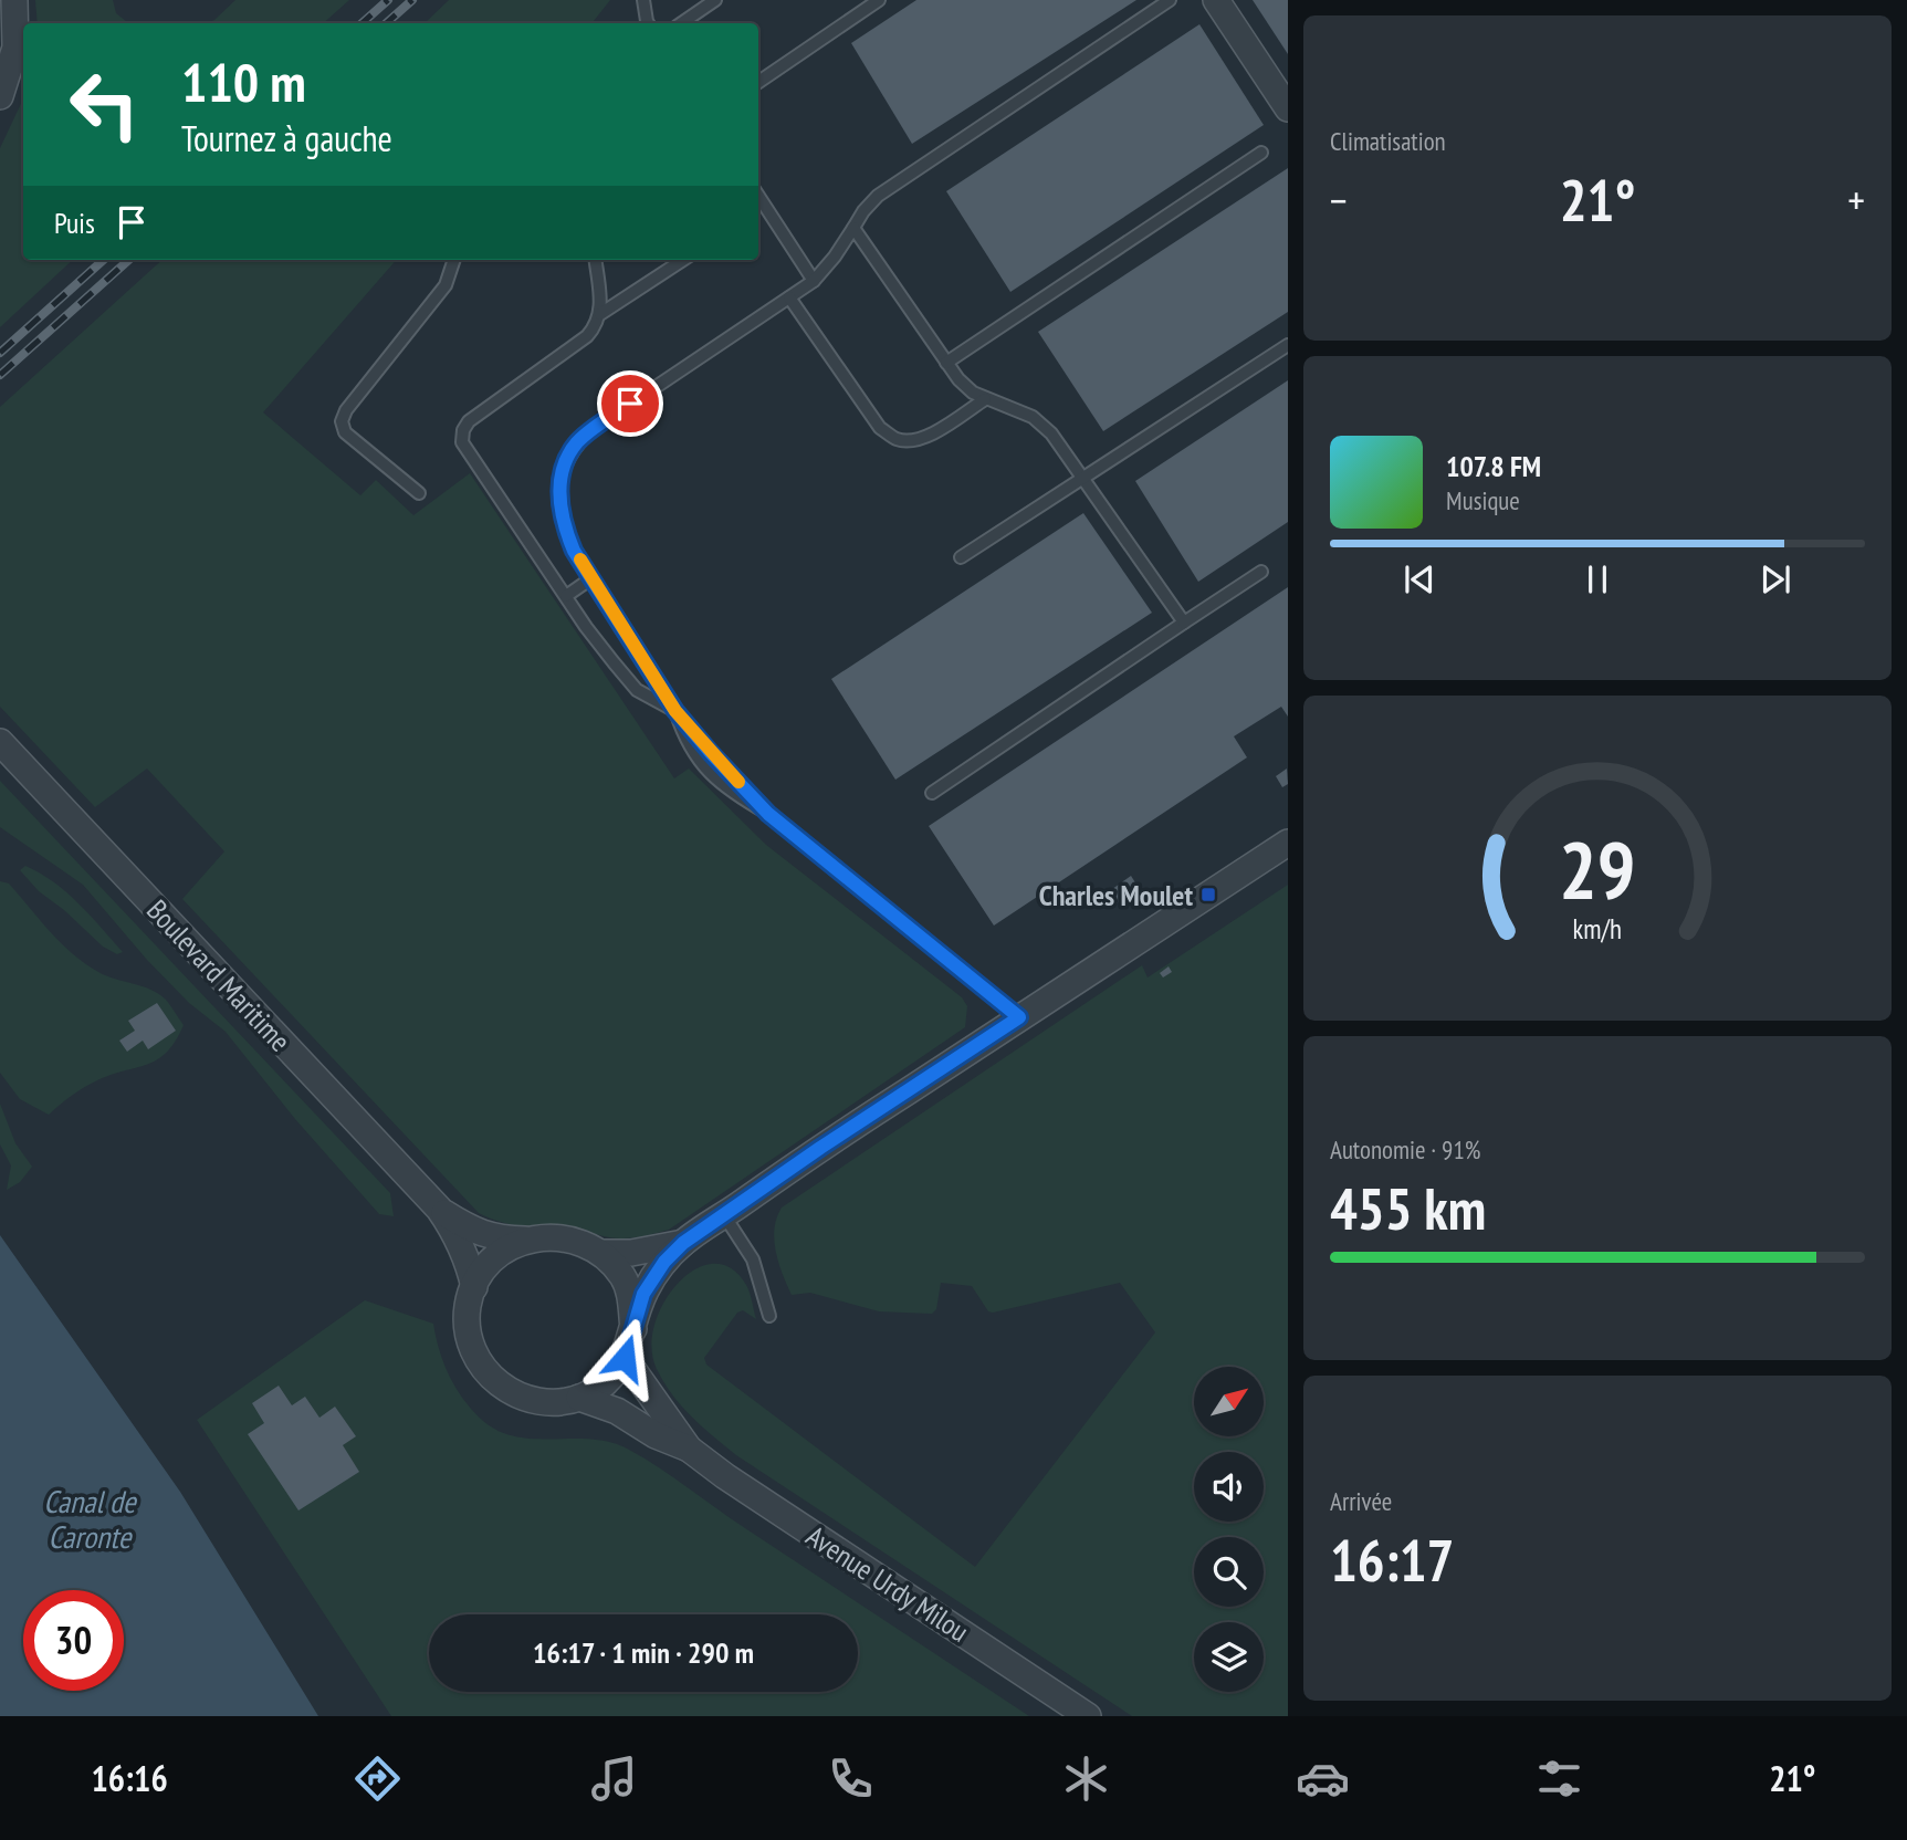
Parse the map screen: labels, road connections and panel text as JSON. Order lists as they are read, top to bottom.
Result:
{
  "streets": {
    "street": ["Boulevard Maritime", "Avenue Urdy Milou"]
  },
  "crossings": [
    ["Boulevard Maritime", "Avenue Urdy Milou"]
  ],
  "water": ["Canal de Caronte"],
  "places": {
    "transit": ["Charles Moulet"]
  },
  "north": "top right",
  "page": {
    "tile": [
      "Climatisation",
      ["Autonomie · 91%", "455 km"],
      ["Arrivée", "16:17"]
    ],
    "turn": ["110 m", "Tournez à gauche"],
    "heat": ["−", "21°", "+"],
    "then": "Puis",
    "song": ["107.8 FM", "Musique"],
    "limit": "30",
    "trip": "16:17 · 1 min · 290 m",
    "tabs": ["16:16", "21°"],
    "gauge": ["29", "km/h"]
  }
}
